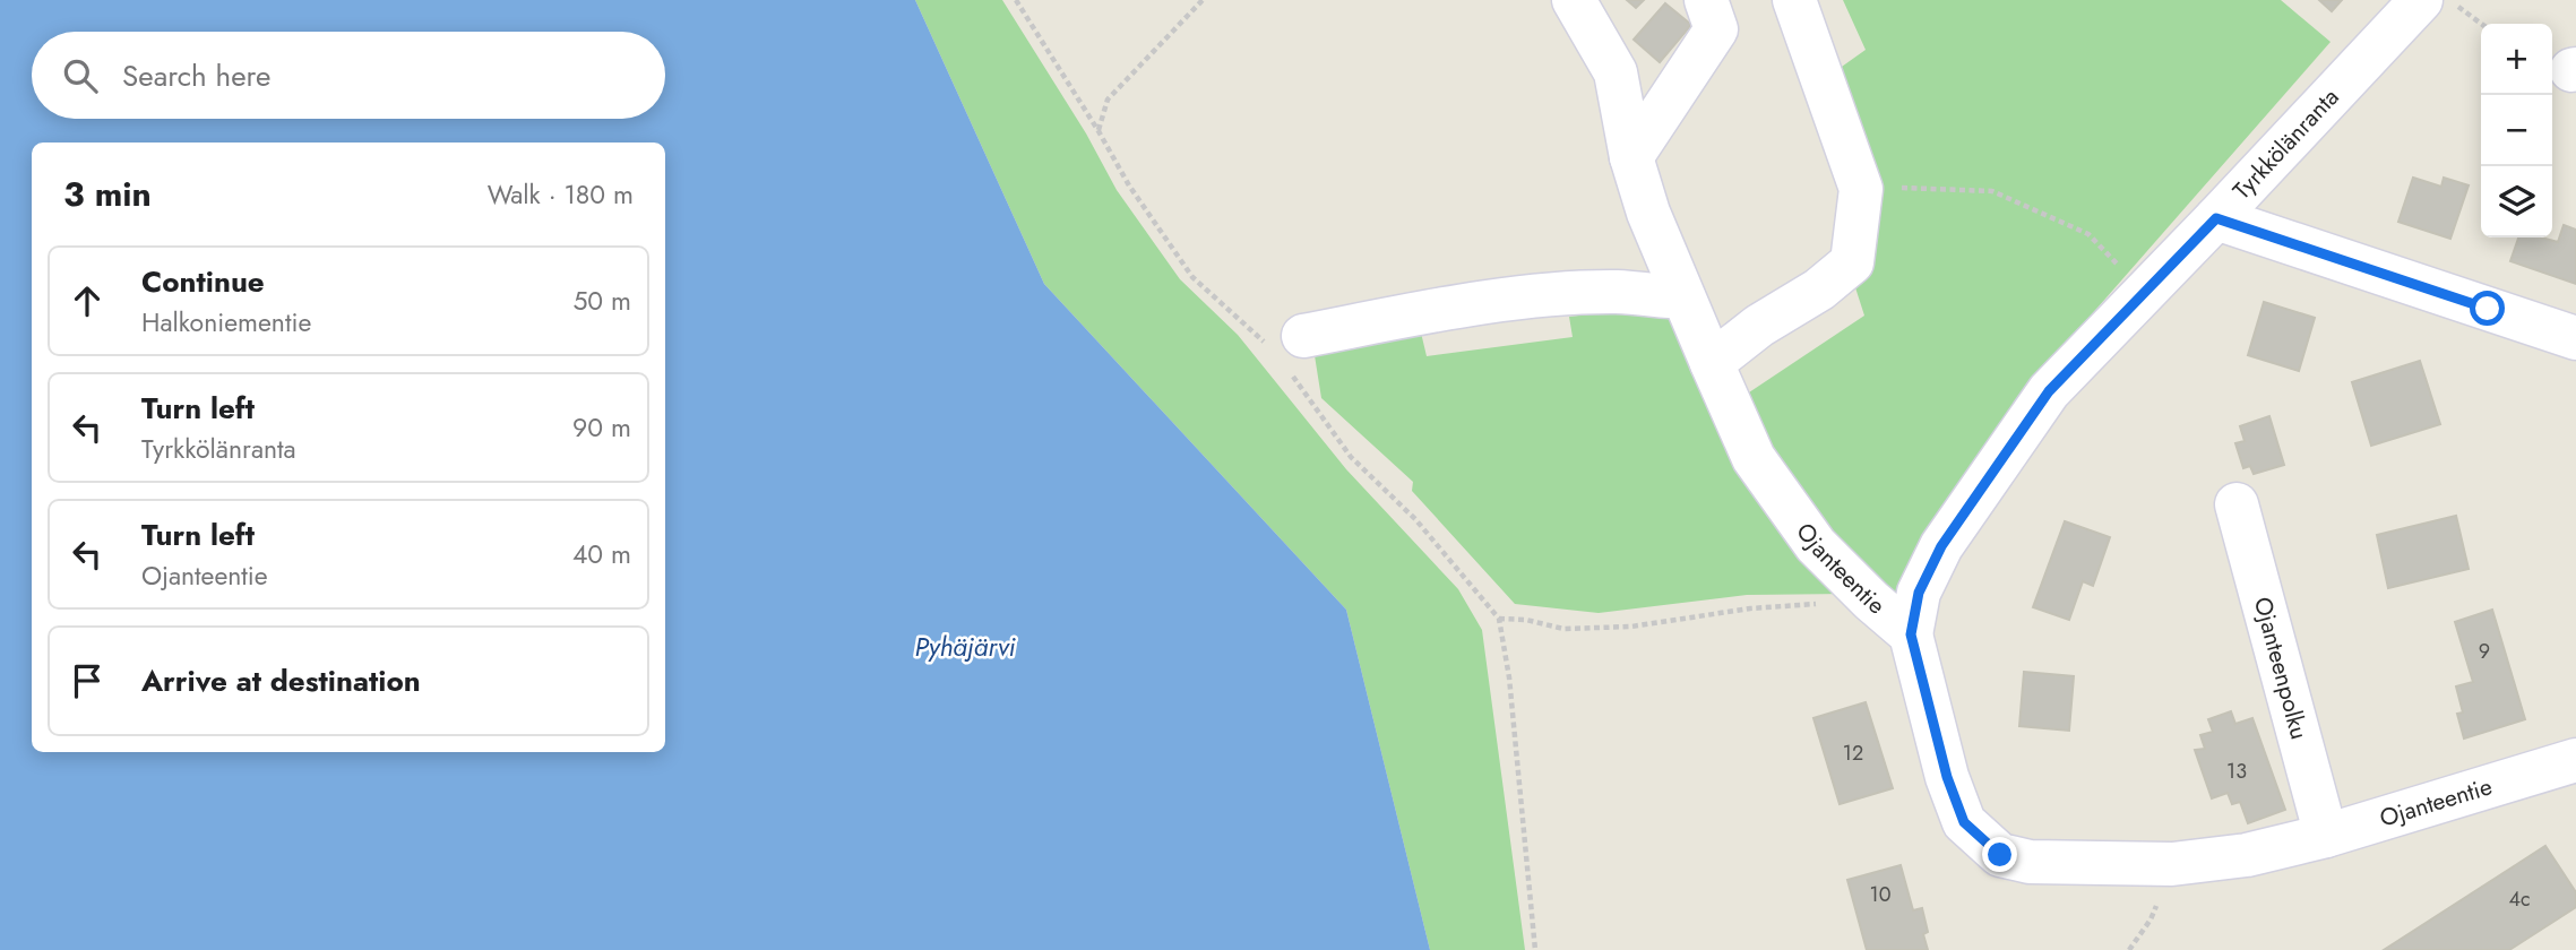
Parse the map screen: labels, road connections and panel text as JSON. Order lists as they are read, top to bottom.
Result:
{
  "streets": {
    "street": ["Tyrkkölänranta", "Ojanteentie", "Ojanteenpolku"]
  },
  "crossings": [
    ["Tyrkkölänranta", "Ojanteentie"],
    ["Ojanteentie", "Ojanteenpolku"]
  ],
  "water": ["Pyhäjärvi"],
  "house_numbers": [
    "9",
    "12",
    "13",
    "10",
    "4c"
  ],
  "page": {
    "map_buttons": ["+", "−"],
    "search": "Search here",
    "heading": ["3 min", "Walk · 180 m"],
    "list": [
      ["Continue", "Halkoniementie", "50 m"],
      ["Turn left", "Tyrkkölänranta", "90 m"],
      ["Turn left", "Ojanteentie", "40 m"],
      "Arrive at destination"
    ]
  }
}
